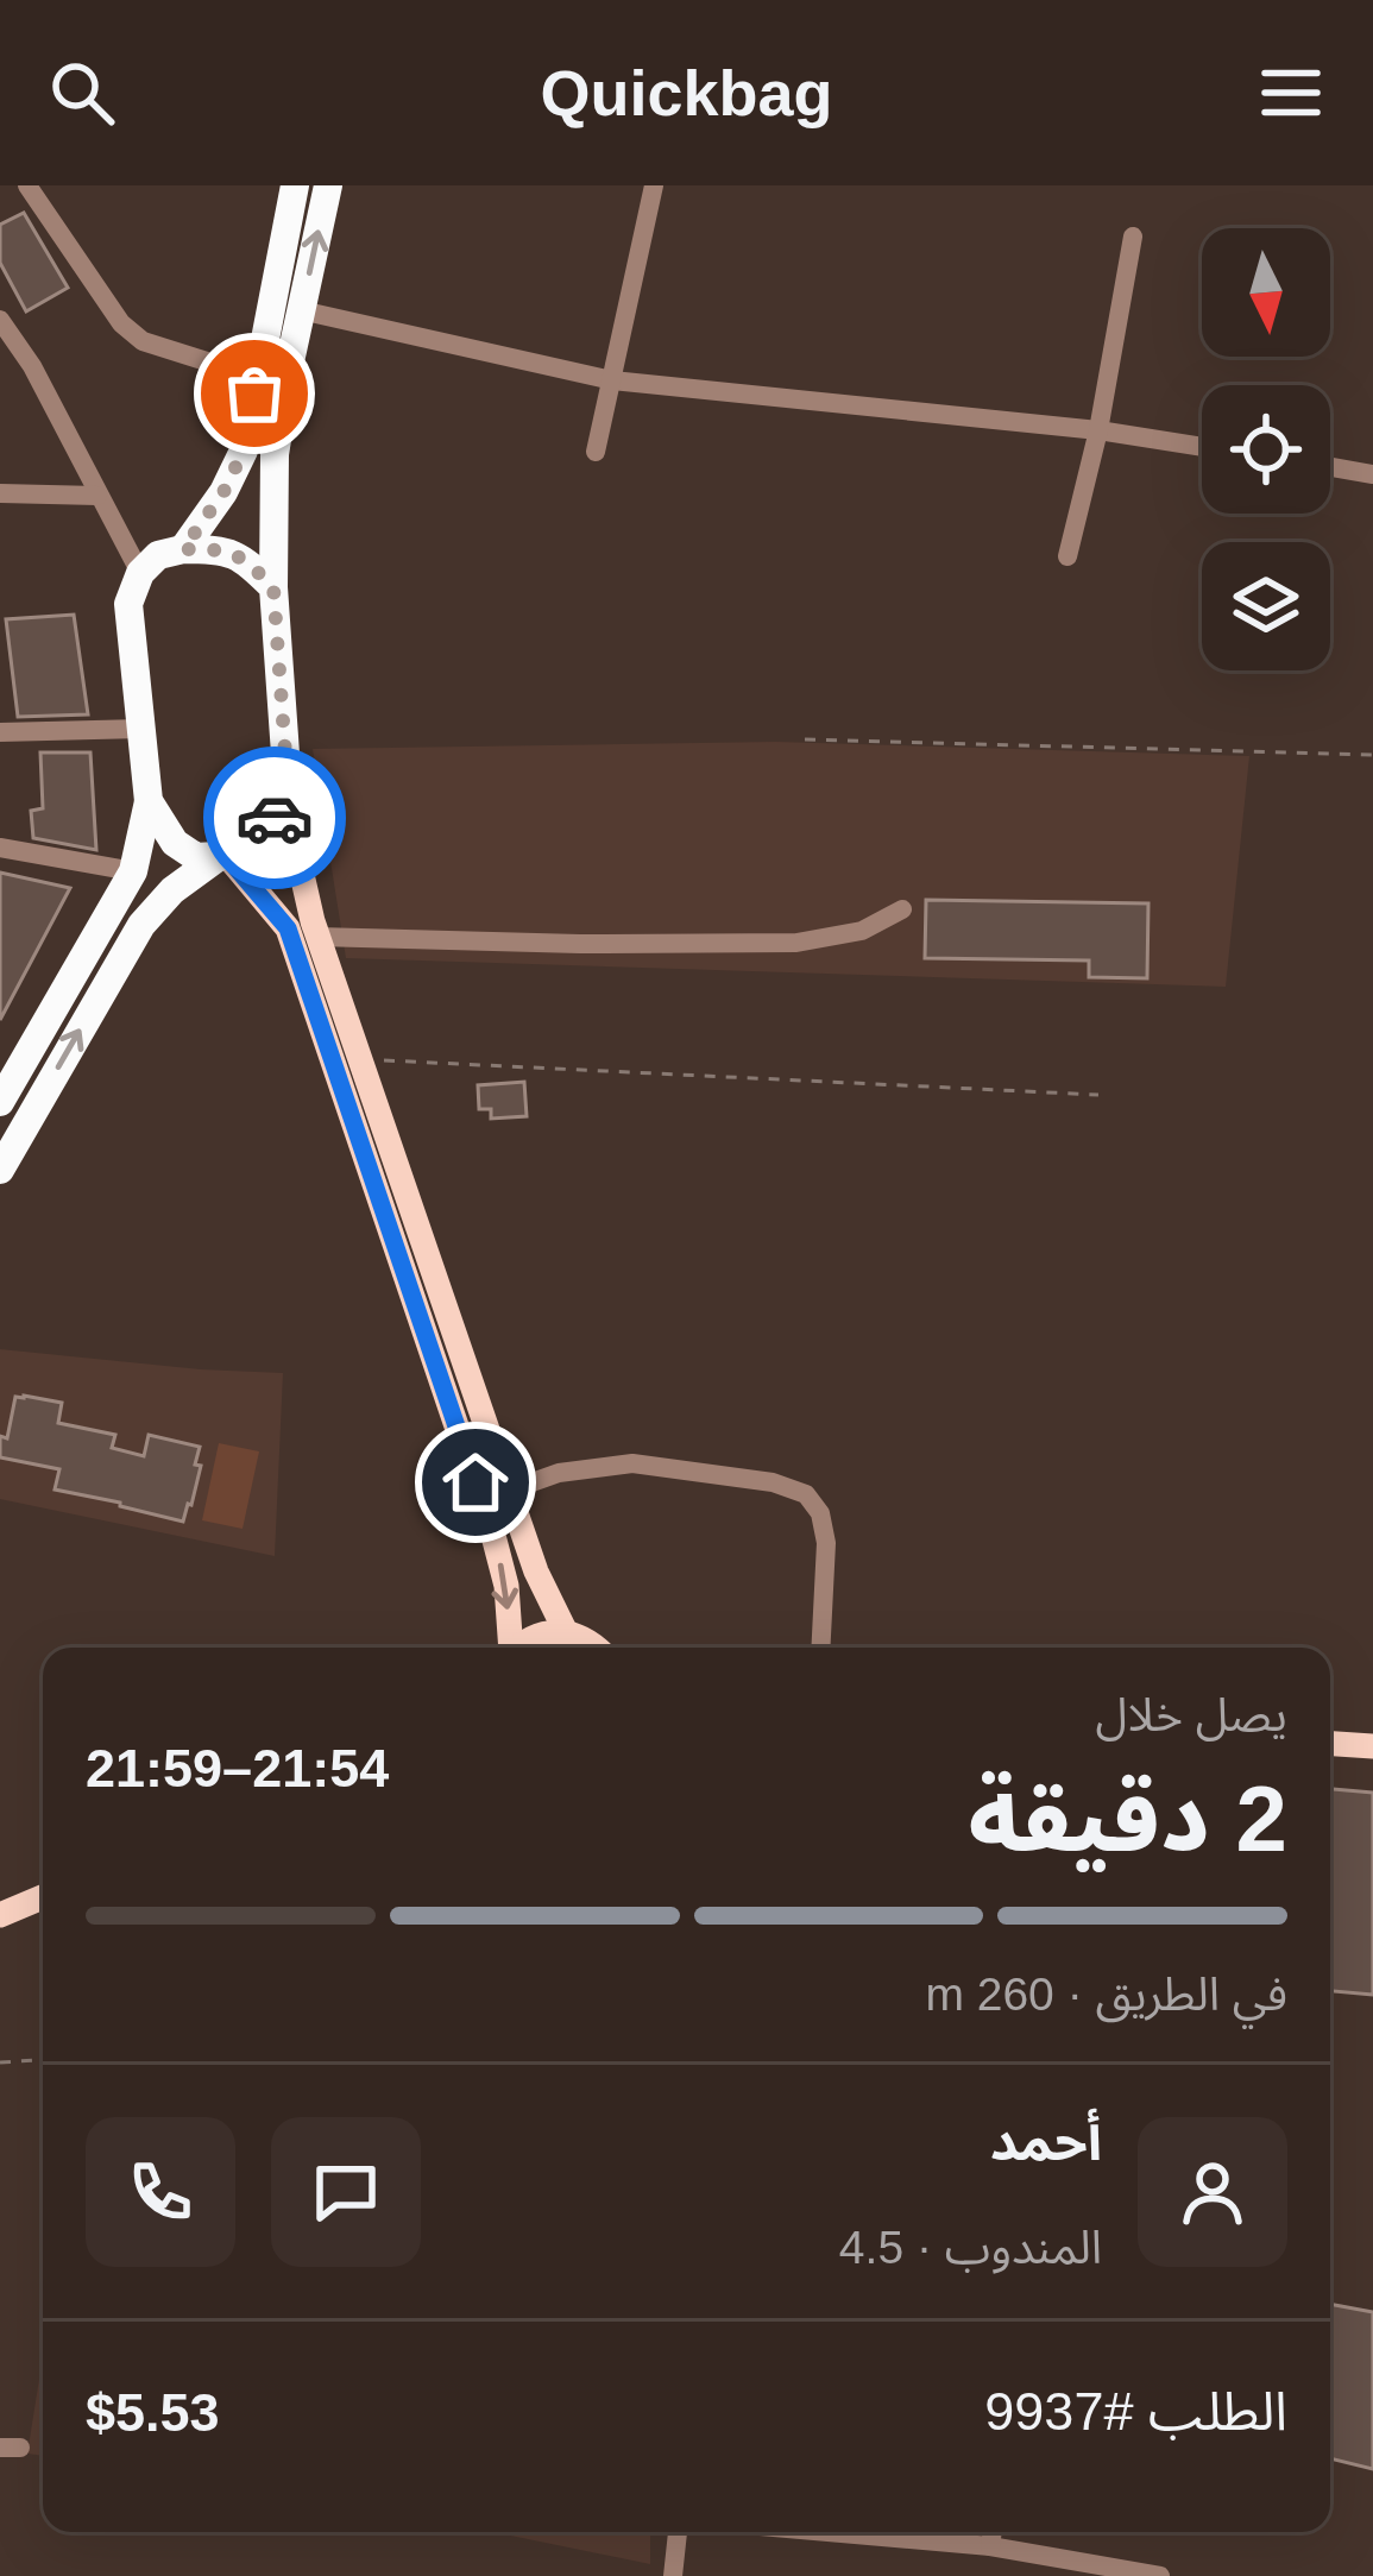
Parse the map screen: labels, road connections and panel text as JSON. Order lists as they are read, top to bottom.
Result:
{
  "north": "bottom",
  "page": {
    "header": "Quickbag",
    "heading": ["2 دقيقة", "يصل خلال", "21:54–21:59"],
    "panel": [
      "أحمد",
      "المندوب · 4.5",
      "الطلب #9937",
      "$5.53"
    ],
    "bar": "في الطريق · 260 m"
  }
}
